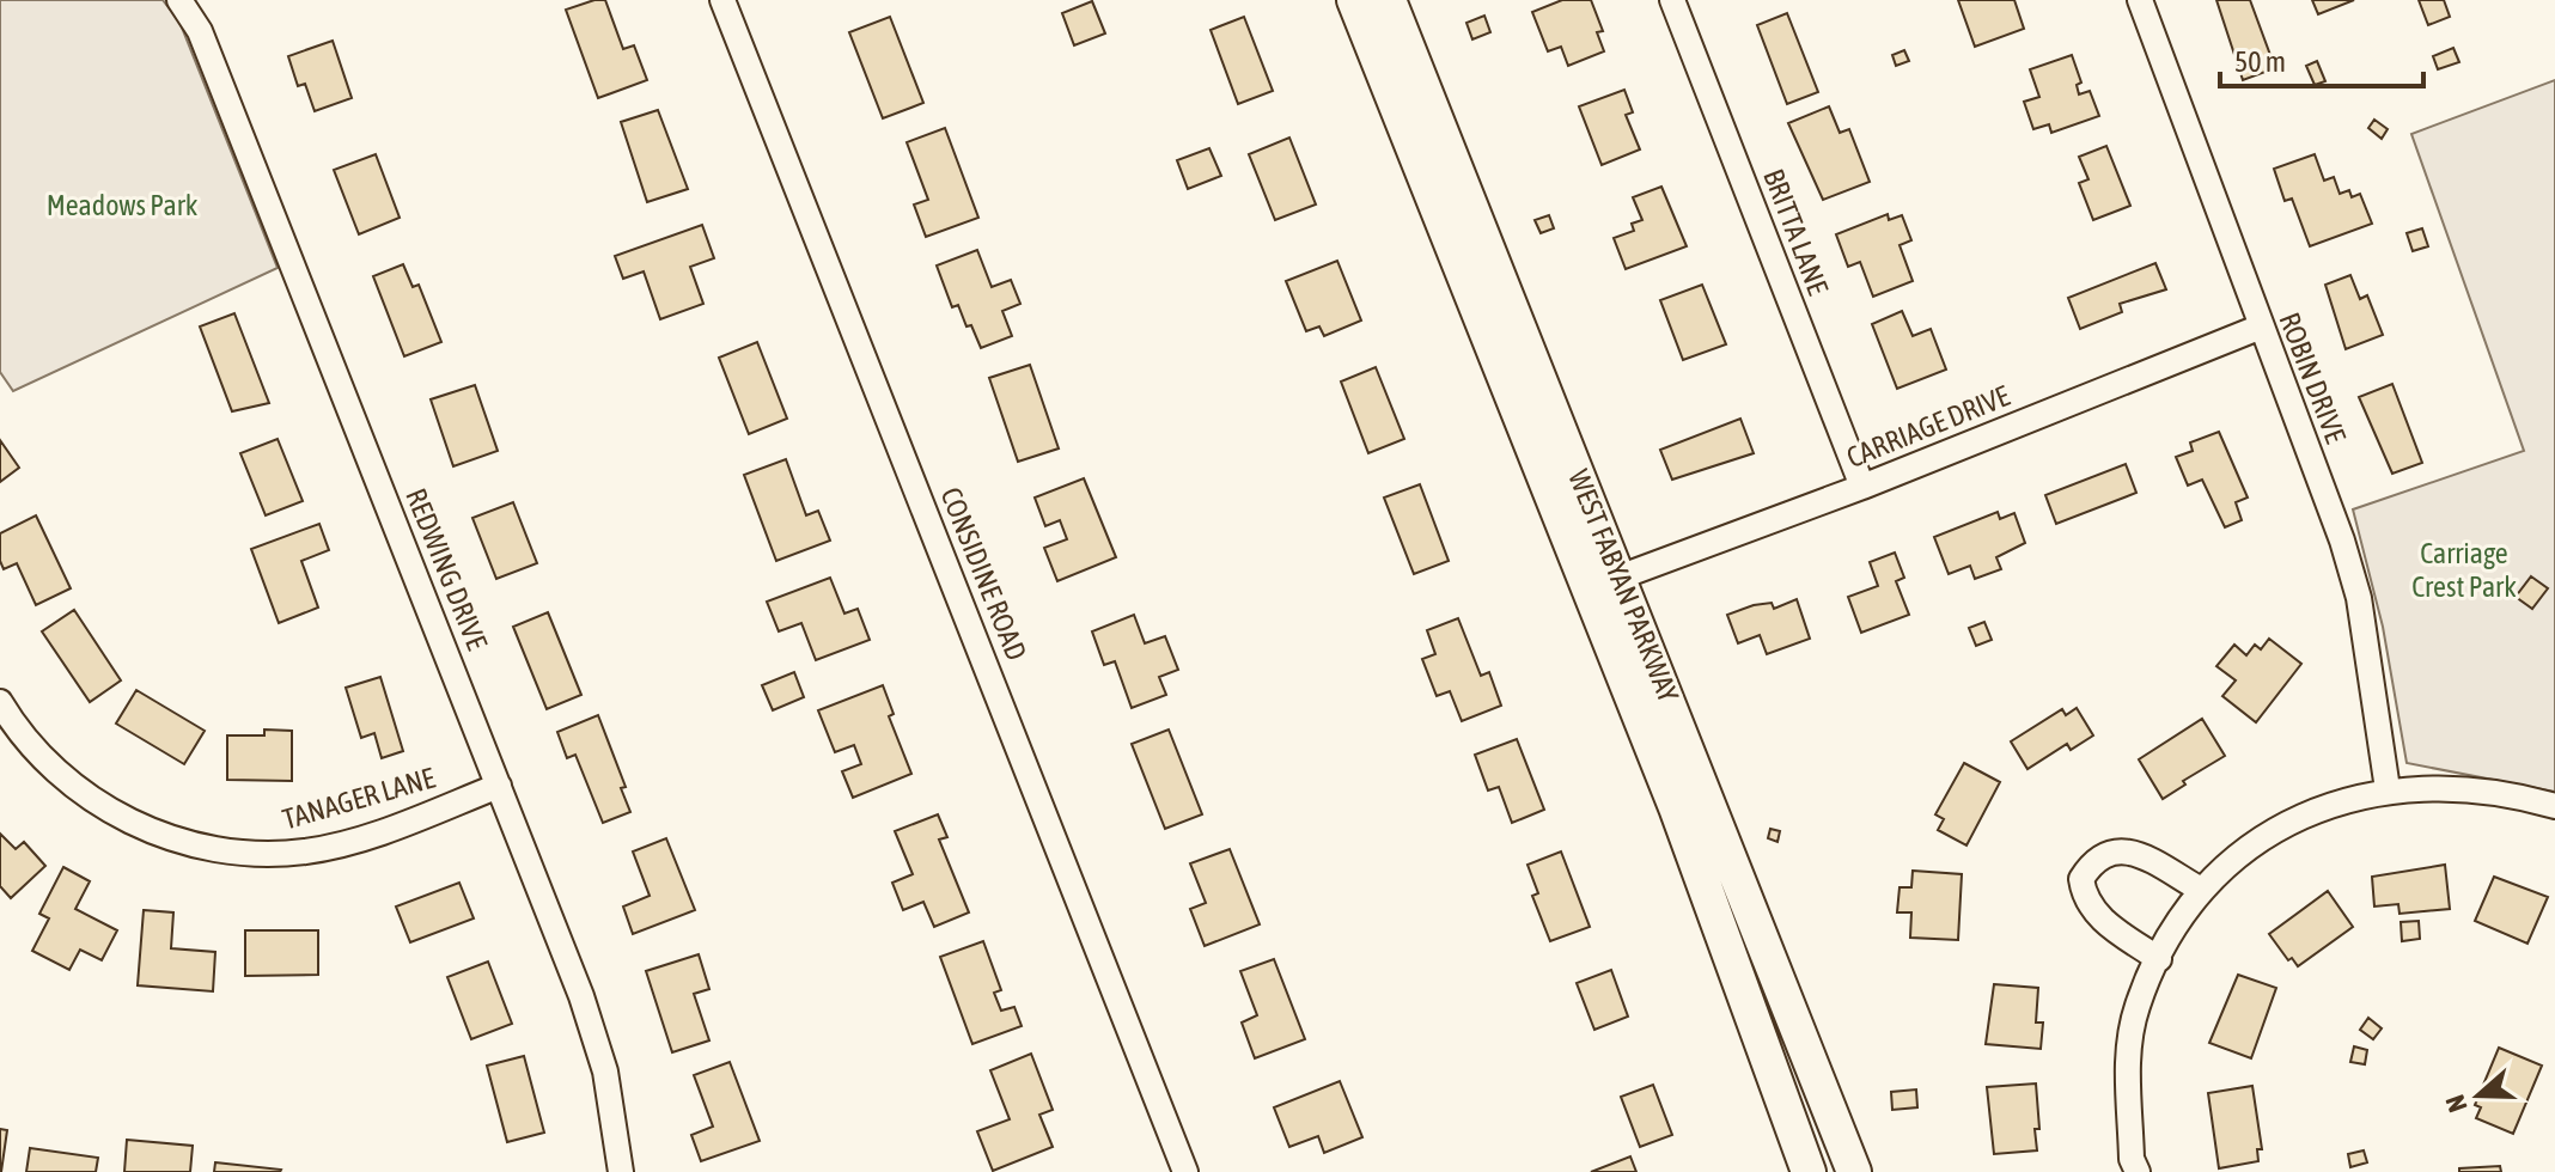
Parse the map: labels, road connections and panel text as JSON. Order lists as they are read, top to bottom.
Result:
{
  "streets": {
    "main road": ["WEST FABYAN PARKWAY"],
    "street": [
      "BRITTA LANE",
      "ROBIN DRIVE",
      "CARRIAGE DRIVE",
      "REDWING DRIVE",
      "CONSIDINE ROAD",
      "TANAGER LANE"
    ]
  },
  "crossings": [
    ["BRITTA LANE", "CARRIAGE DRIVE"],
    ["ROBIN DRIVE", "CARRIAGE DRIVE"],
    ["CARRIAGE DRIVE", "WEST FABYAN PARKWAY"],
    ["REDWING DRIVE", "TANAGER LANE"]
  ],
  "parks": ["Meadows Park", "Carriage Crest Park"],
  "scale_bar": "50 m",
  "north": "left"
}
